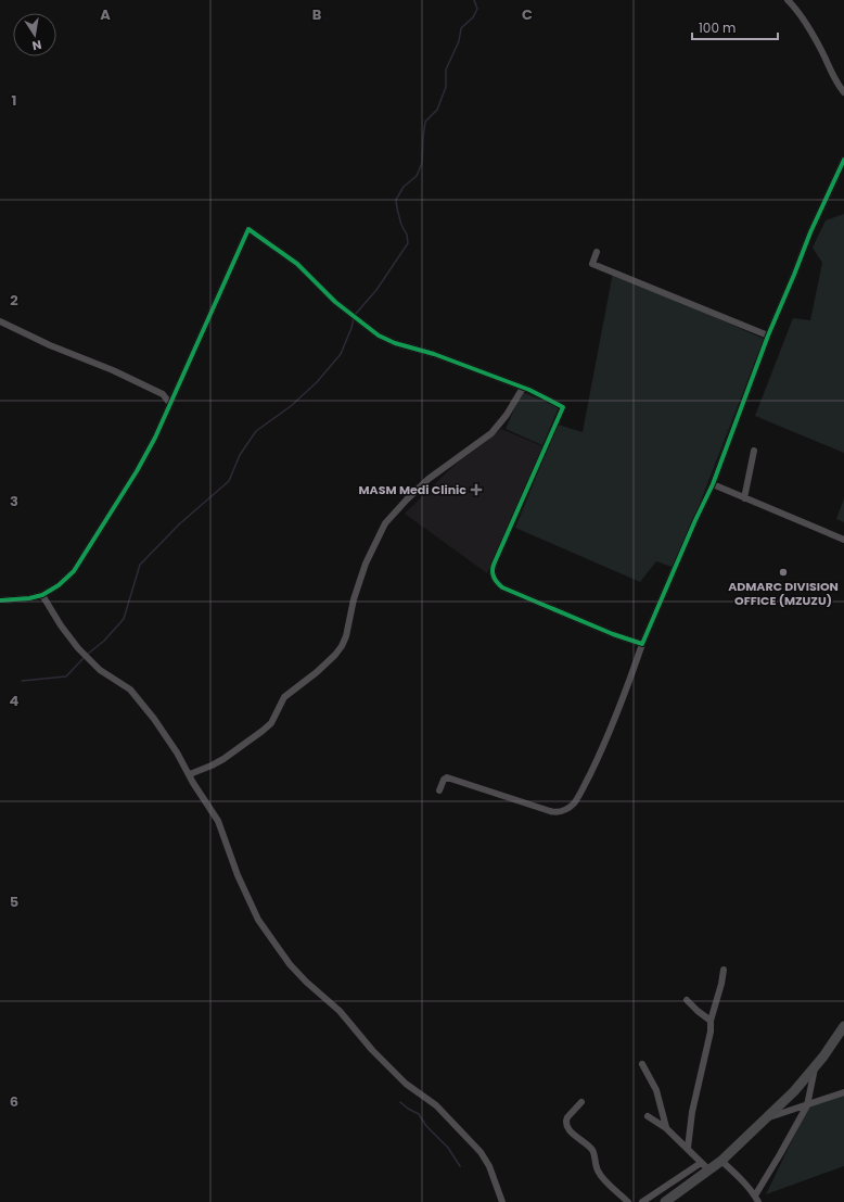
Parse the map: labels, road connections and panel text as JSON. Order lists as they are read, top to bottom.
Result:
{
  "places": {
    "health": ["MASM Medi Clinic"],
    "other": ["ADMARC DIVISION OFFICE (MZUZU)"]
  },
  "scale_bar": "100 m",
  "north": "bottom",
  "grid": {
    "columns": ["A", "B", "C"],
    "rows": [
      "1",
      "2",
      "3",
      "4",
      "5",
      "6"
    ]
  }
}
